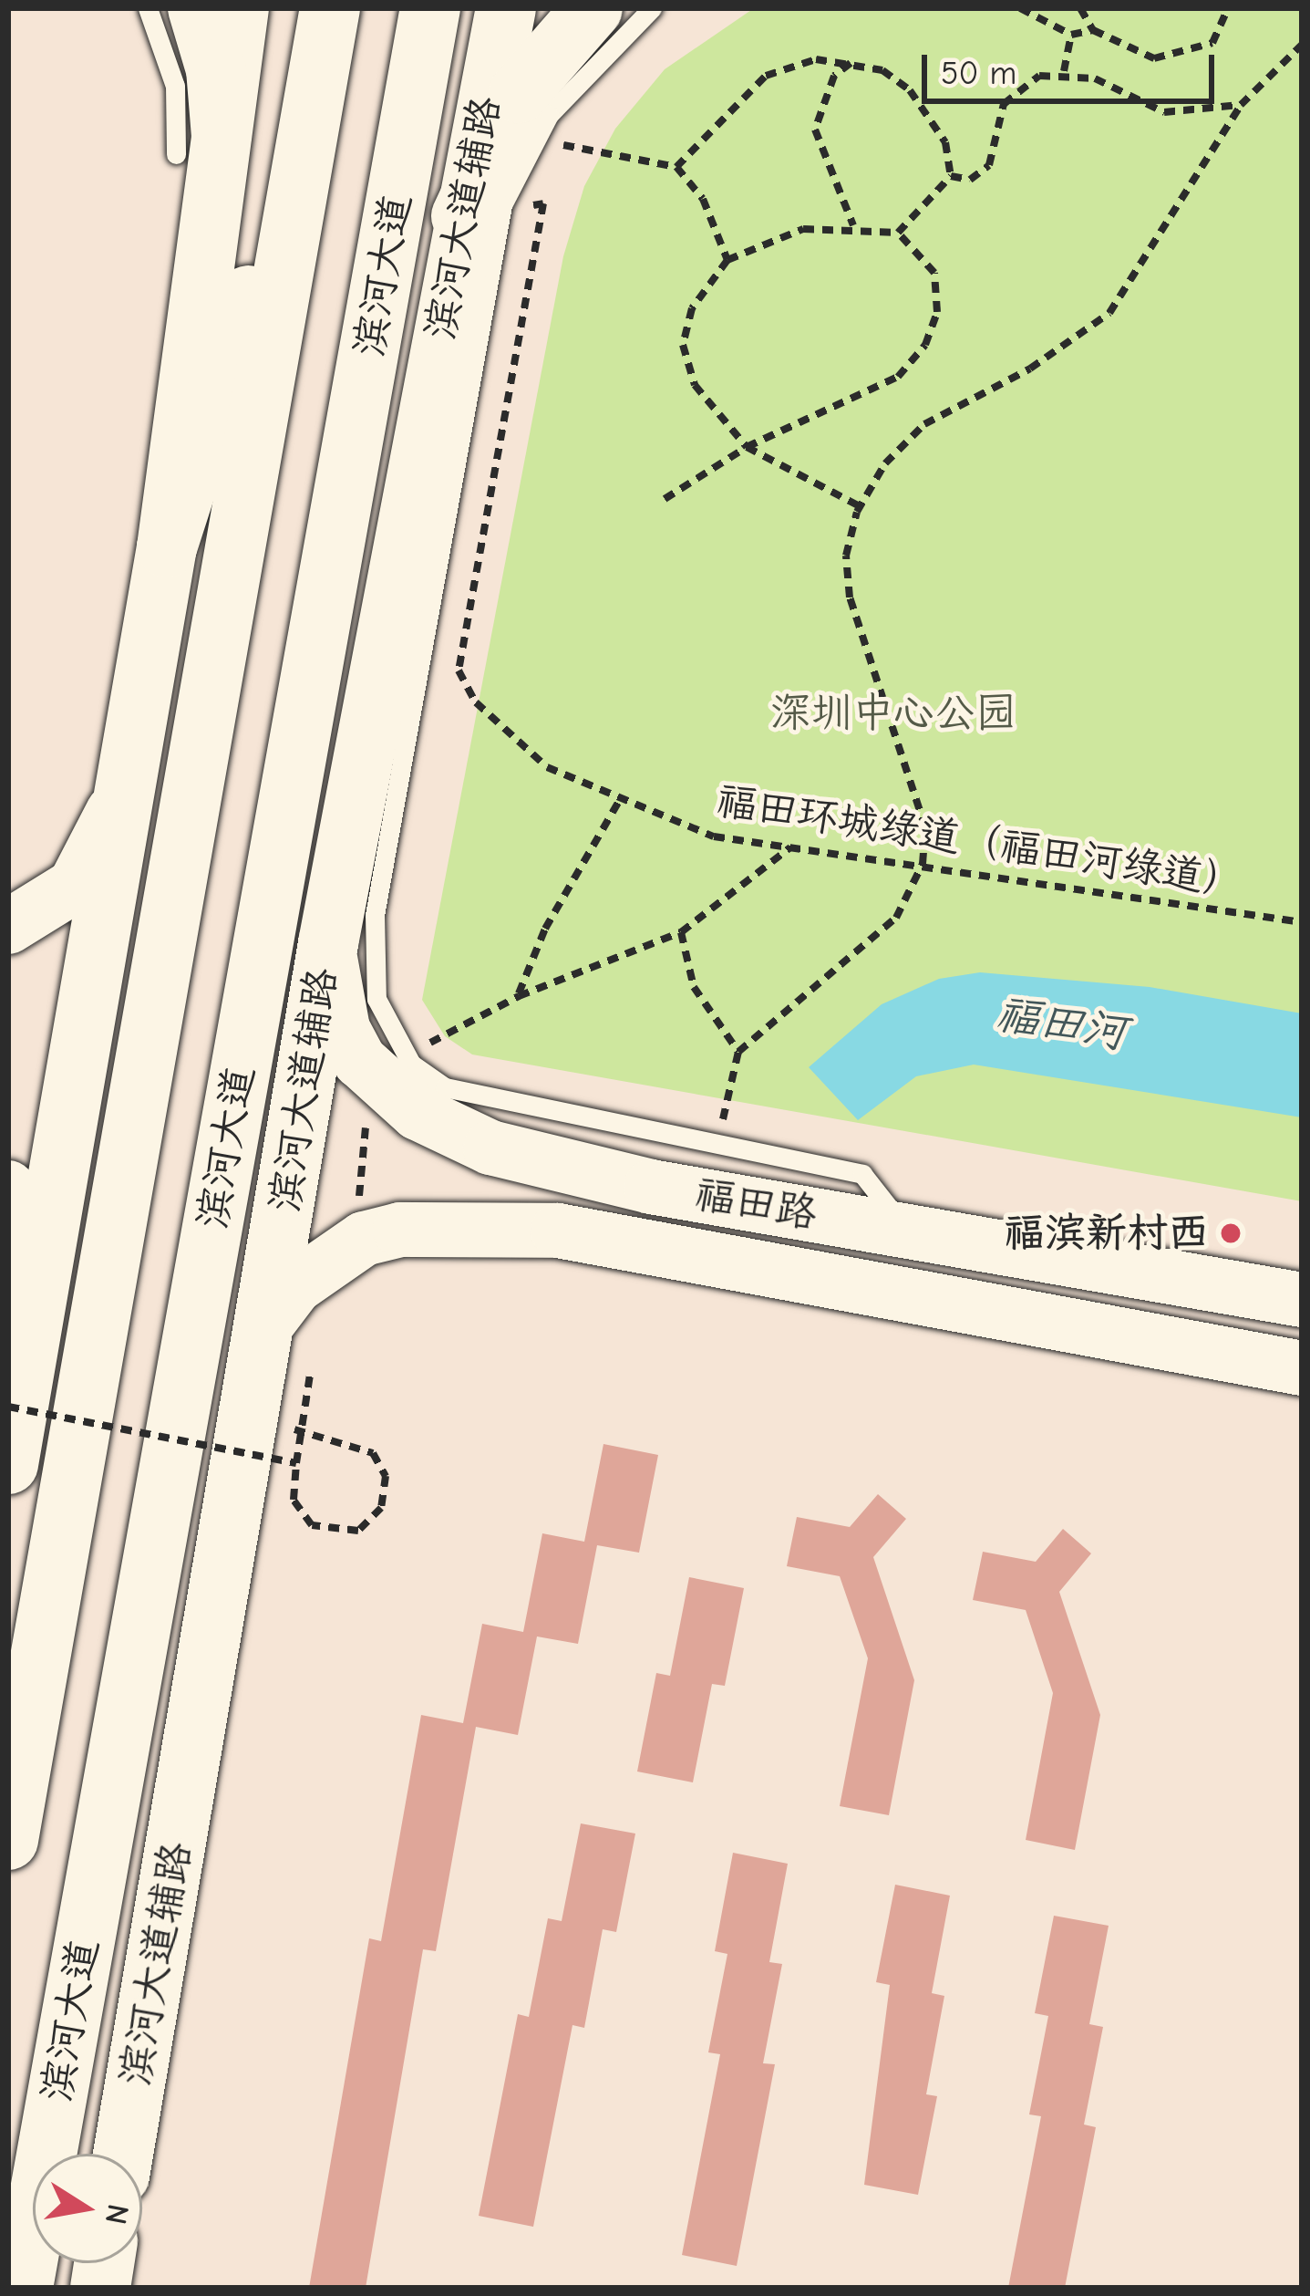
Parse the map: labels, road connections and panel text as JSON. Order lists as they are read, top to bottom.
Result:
{
  "streets": {
    "main road": ["滨河大道辅路", "滨河大道", "福田路"],
    "path": ["福田环城绿道（福田河绿道）"]
  },
  "crossings": [
    ["滨河大道辅路", "福田路"]
  ],
  "water": ["福田河"],
  "parks": ["深圳中心公园"],
  "places": ["福滨新村西"],
  "scale_bar": "50 m",
  "north": "right"
}
